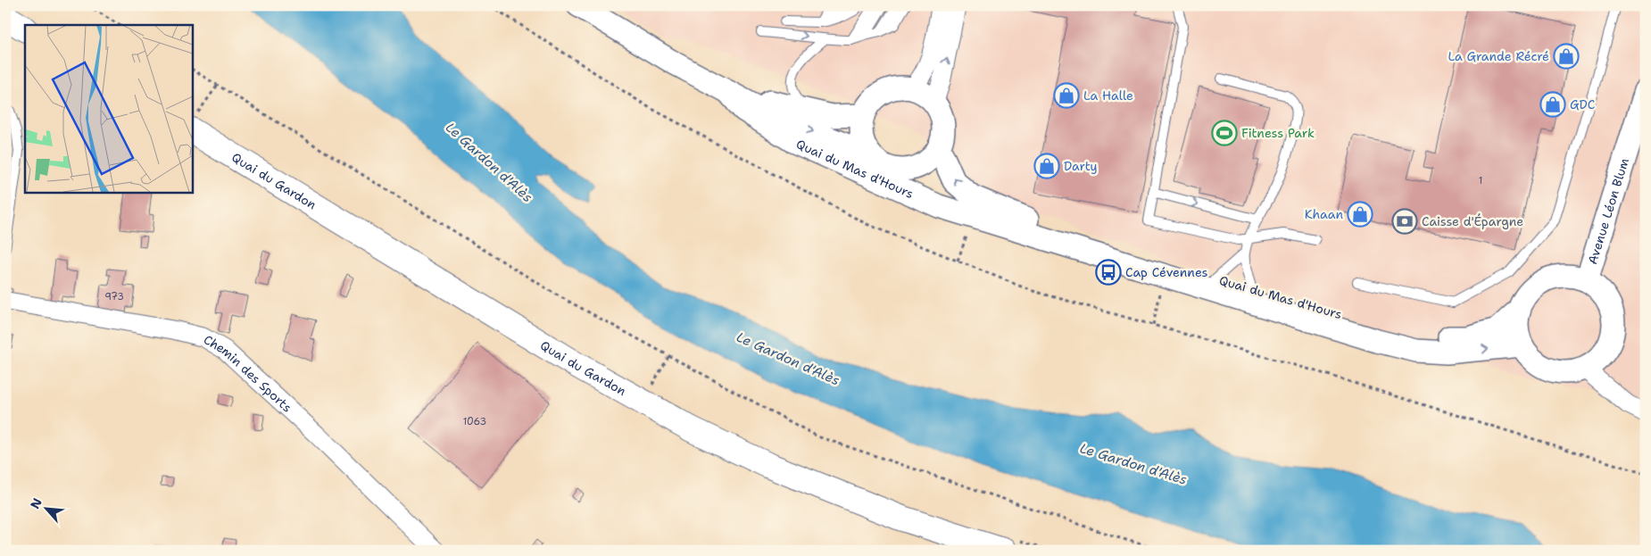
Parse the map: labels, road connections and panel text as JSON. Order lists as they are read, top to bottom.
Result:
{
  "streets": {
    "main road": ["Quai du Gardon"],
    "street": ["Quai du Mas d'Hours", "Avenue Léon Blum", "Chemin des Sports"]
  },
  "crossings": [
    ["Quai du Mas d'Hours", "Avenue Léon Blum"]
  ],
  "water": ["Le Gardon d'Alès"],
  "places": {
    "shop": [
      "La Grande Récré",
      "La Halle",
      "GDC",
      "Darty",
      "Khaan"
    ],
    "sports": ["Fitness Park"],
    "bank": ["Caisse d'Épargne"],
    "bus stop": ["Cap Cévennes"]
  },
  "house_numbers": ["1", "973", "1063"],
  "north": "top left"
}
